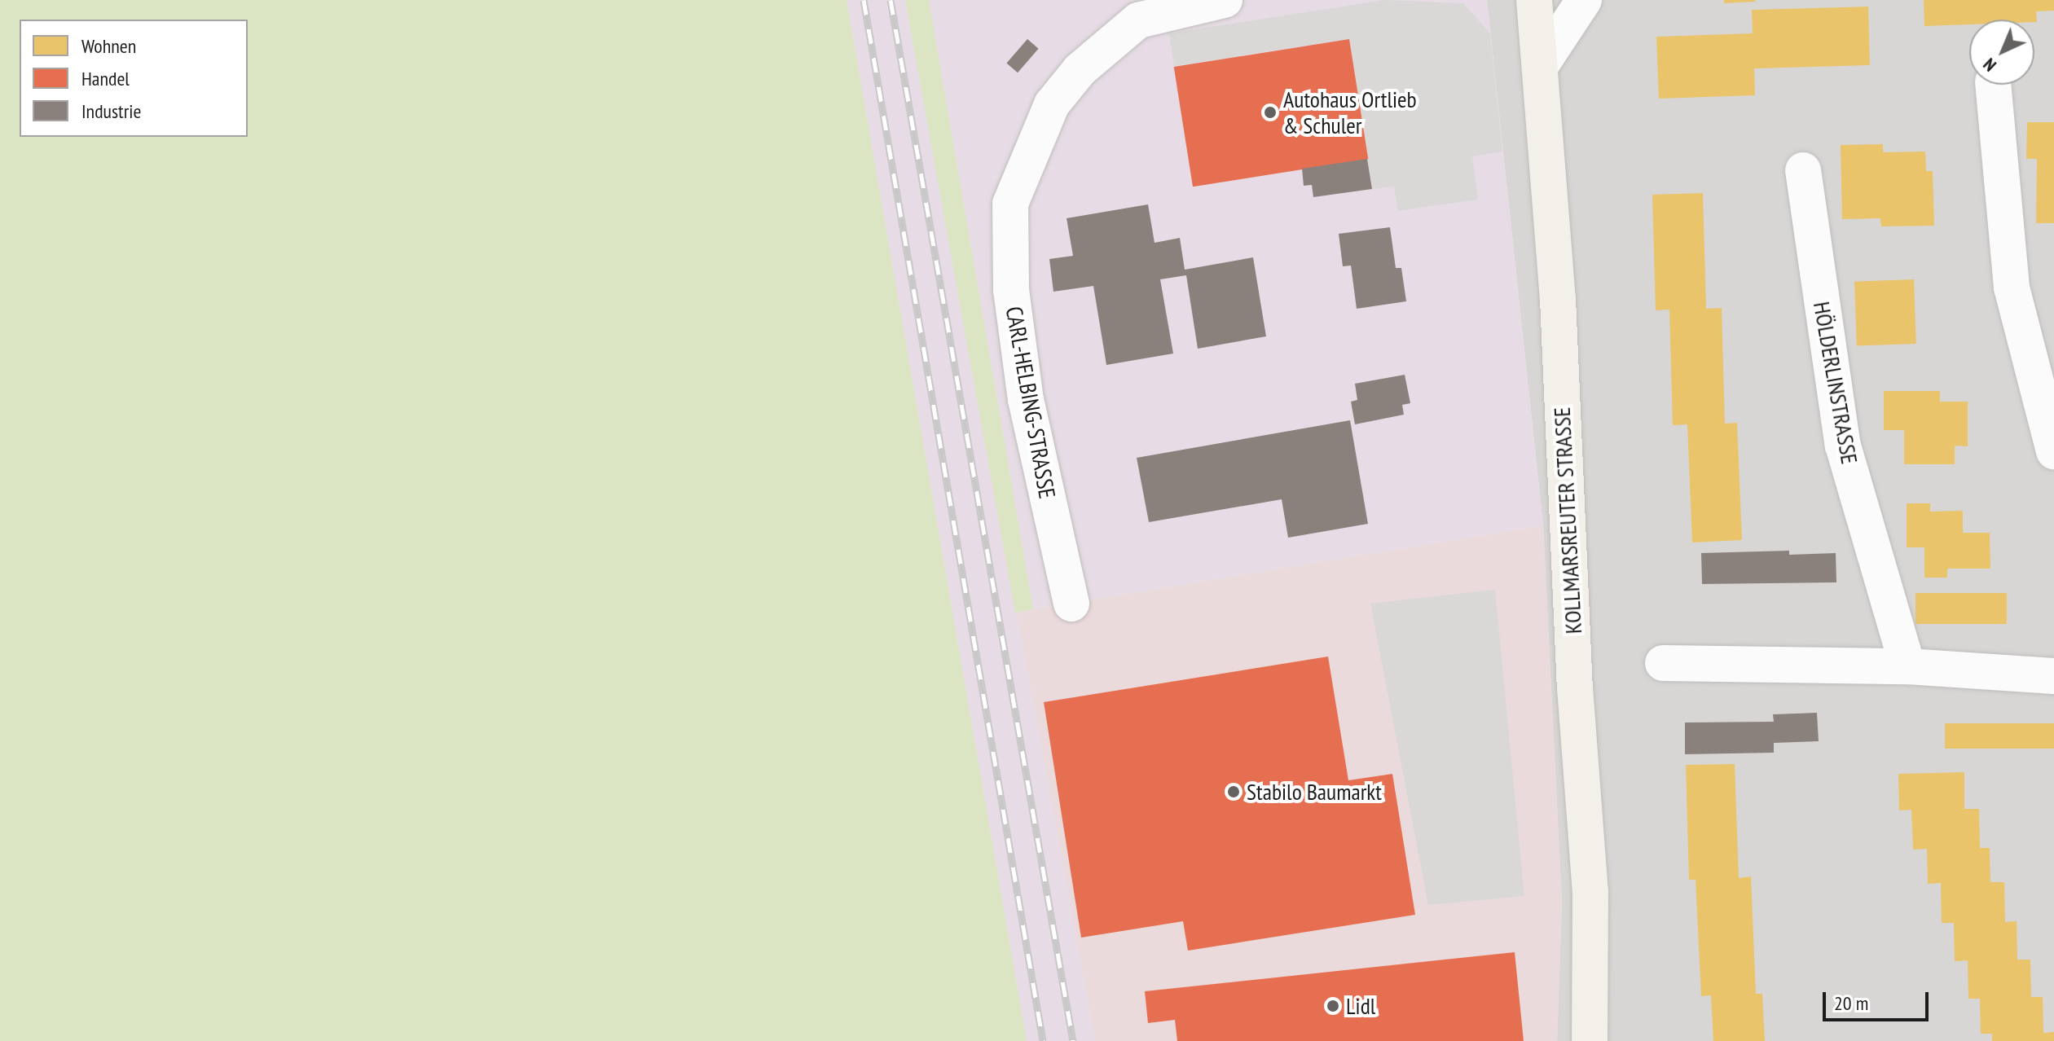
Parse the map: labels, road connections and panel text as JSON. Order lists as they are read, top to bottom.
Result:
{
  "streets": {
    "main road": ["KOLLMARSREUTER STRASSE"],
    "street": ["HÖLDERLINSTRASSE", "CARL-HELBING-STRASSE"]
  },
  "places": ["Autohaus Ortlieb & Schuler", "Stabilo Baumarkt", "Lidl"],
  "legend": ["Wohnen", "Handel", "Industrie"],
  "scale_bar": "20 m",
  "north": "bottom left"
}
